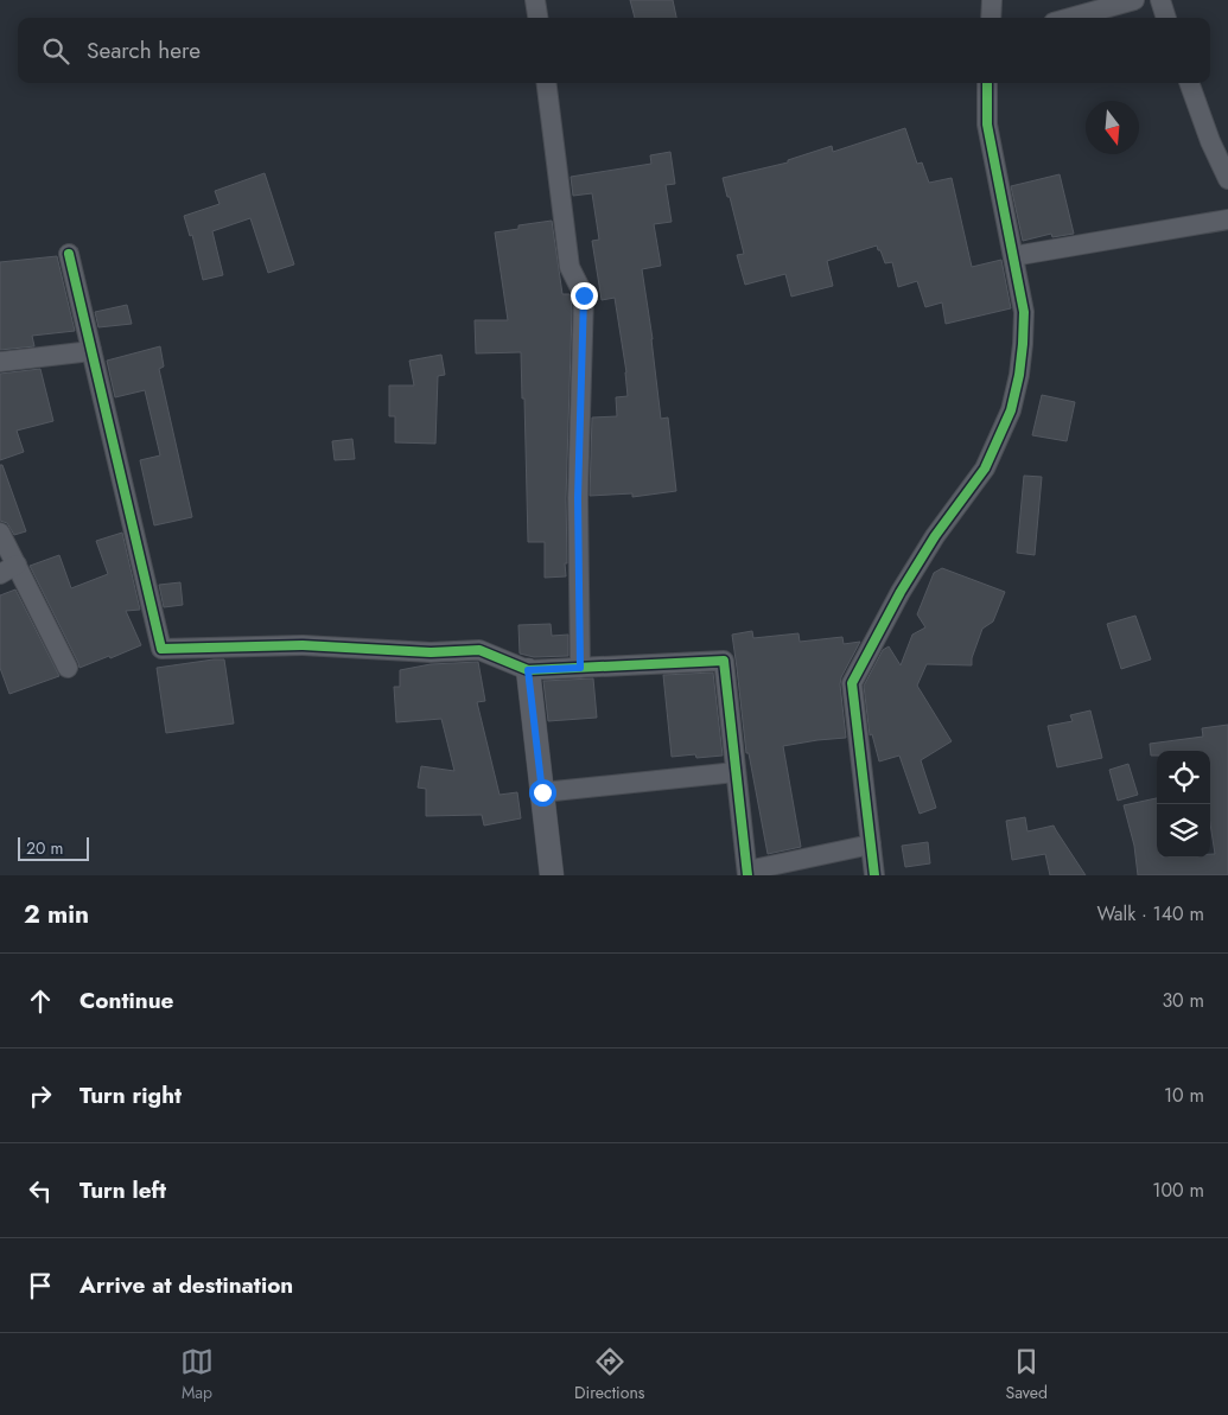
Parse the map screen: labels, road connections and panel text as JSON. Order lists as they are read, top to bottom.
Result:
{
  "scale_bar": "20 m",
  "north": "bottom",
  "page": {
    "search": "Search here",
    "scale": "20 m",
    "heading": ["2 min", "Walk · 140 m"],
    "list": [
      ["Continue", "30 m"],
      ["Turn right", "10 m"],
      ["Turn left", "100 m"],
      "Arrive at destination"
    ],
    "nav": ["Map", "Directions", "Saved"]
  }
}
